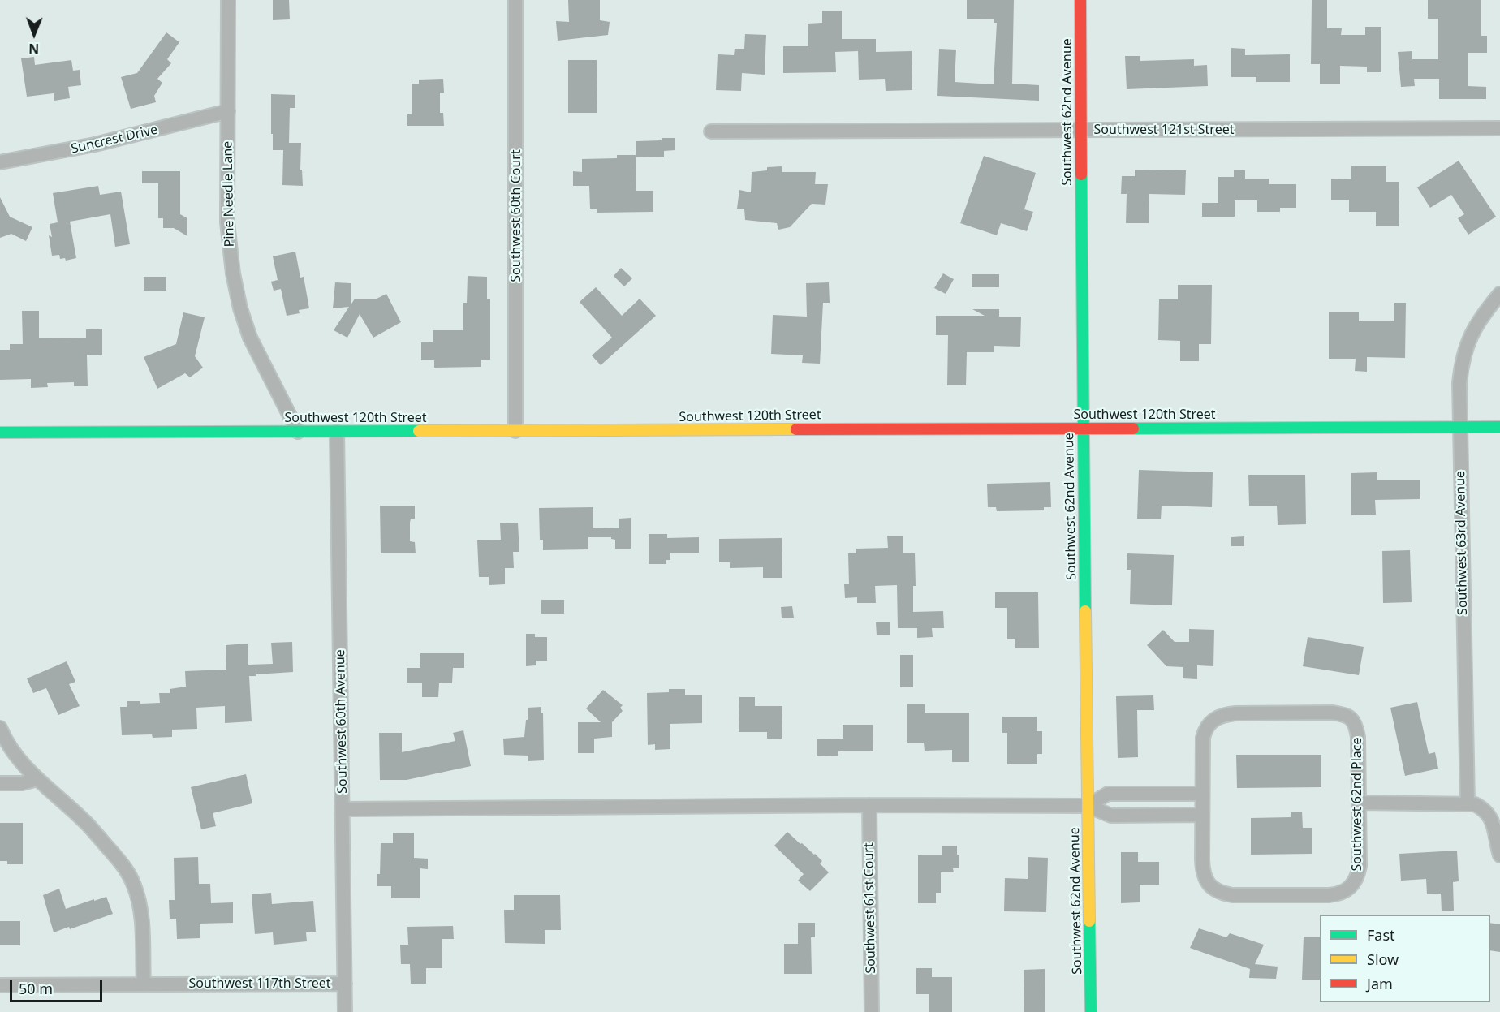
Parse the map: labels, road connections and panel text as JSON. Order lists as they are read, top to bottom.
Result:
{
  "streets": {
    "street": [
      "Southwest 62nd Avenue",
      "Southwest 121st Street",
      "Suncrest Drive",
      "Pine Needle Lane",
      "Southwest 60th Court",
      "Southwest 120th Street",
      "Southwest 63rd Avenue",
      "Southwest 60th Avenue",
      "Southwest 62nd Place",
      "Southwest 61st Court",
      "Southwest 117th Street"
    ]
  },
  "crossings": [
    ["Southwest 62nd Avenue", "Southwest 121st Street"],
    ["Southwest 62nd Avenue", "Southwest 120th Street"],
    ["Suncrest Drive", "Pine Needle Lane"],
    ["Pine Needle Lane", "Southwest 120th Street"],
    ["Southwest 60th Court", "Southwest 120th Street"],
    ["Southwest 120th Street", "Southwest 63rd Avenue"],
    ["Southwest 120th Street", "Southwest 60th Avenue"],
    ["Southwest 60th Avenue", "Southwest 117th Street"]
  ],
  "legend": ["Fast", "Slow", "Jam"],
  "scale_bar": "50 m",
  "north": "bottom"
}
